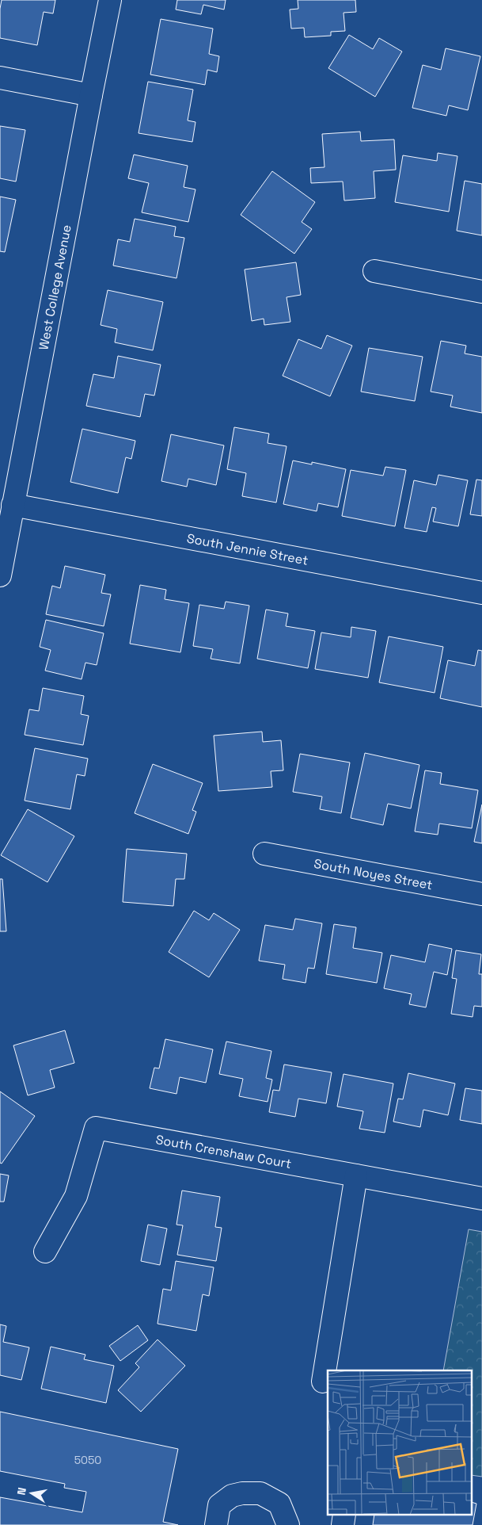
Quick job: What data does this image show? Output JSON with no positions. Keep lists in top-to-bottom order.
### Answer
{
  "streets": {
    "street": [
      "West College Avenue",
      "South Jennie Street",
      "South Noyes Street",
      "South Crenshaw Court"
    ]
  },
  "crossings": [
    ["West College Avenue", "South Jennie Street"]
  ],
  "house_numbers": ["5050"],
  "north": "left"
}
